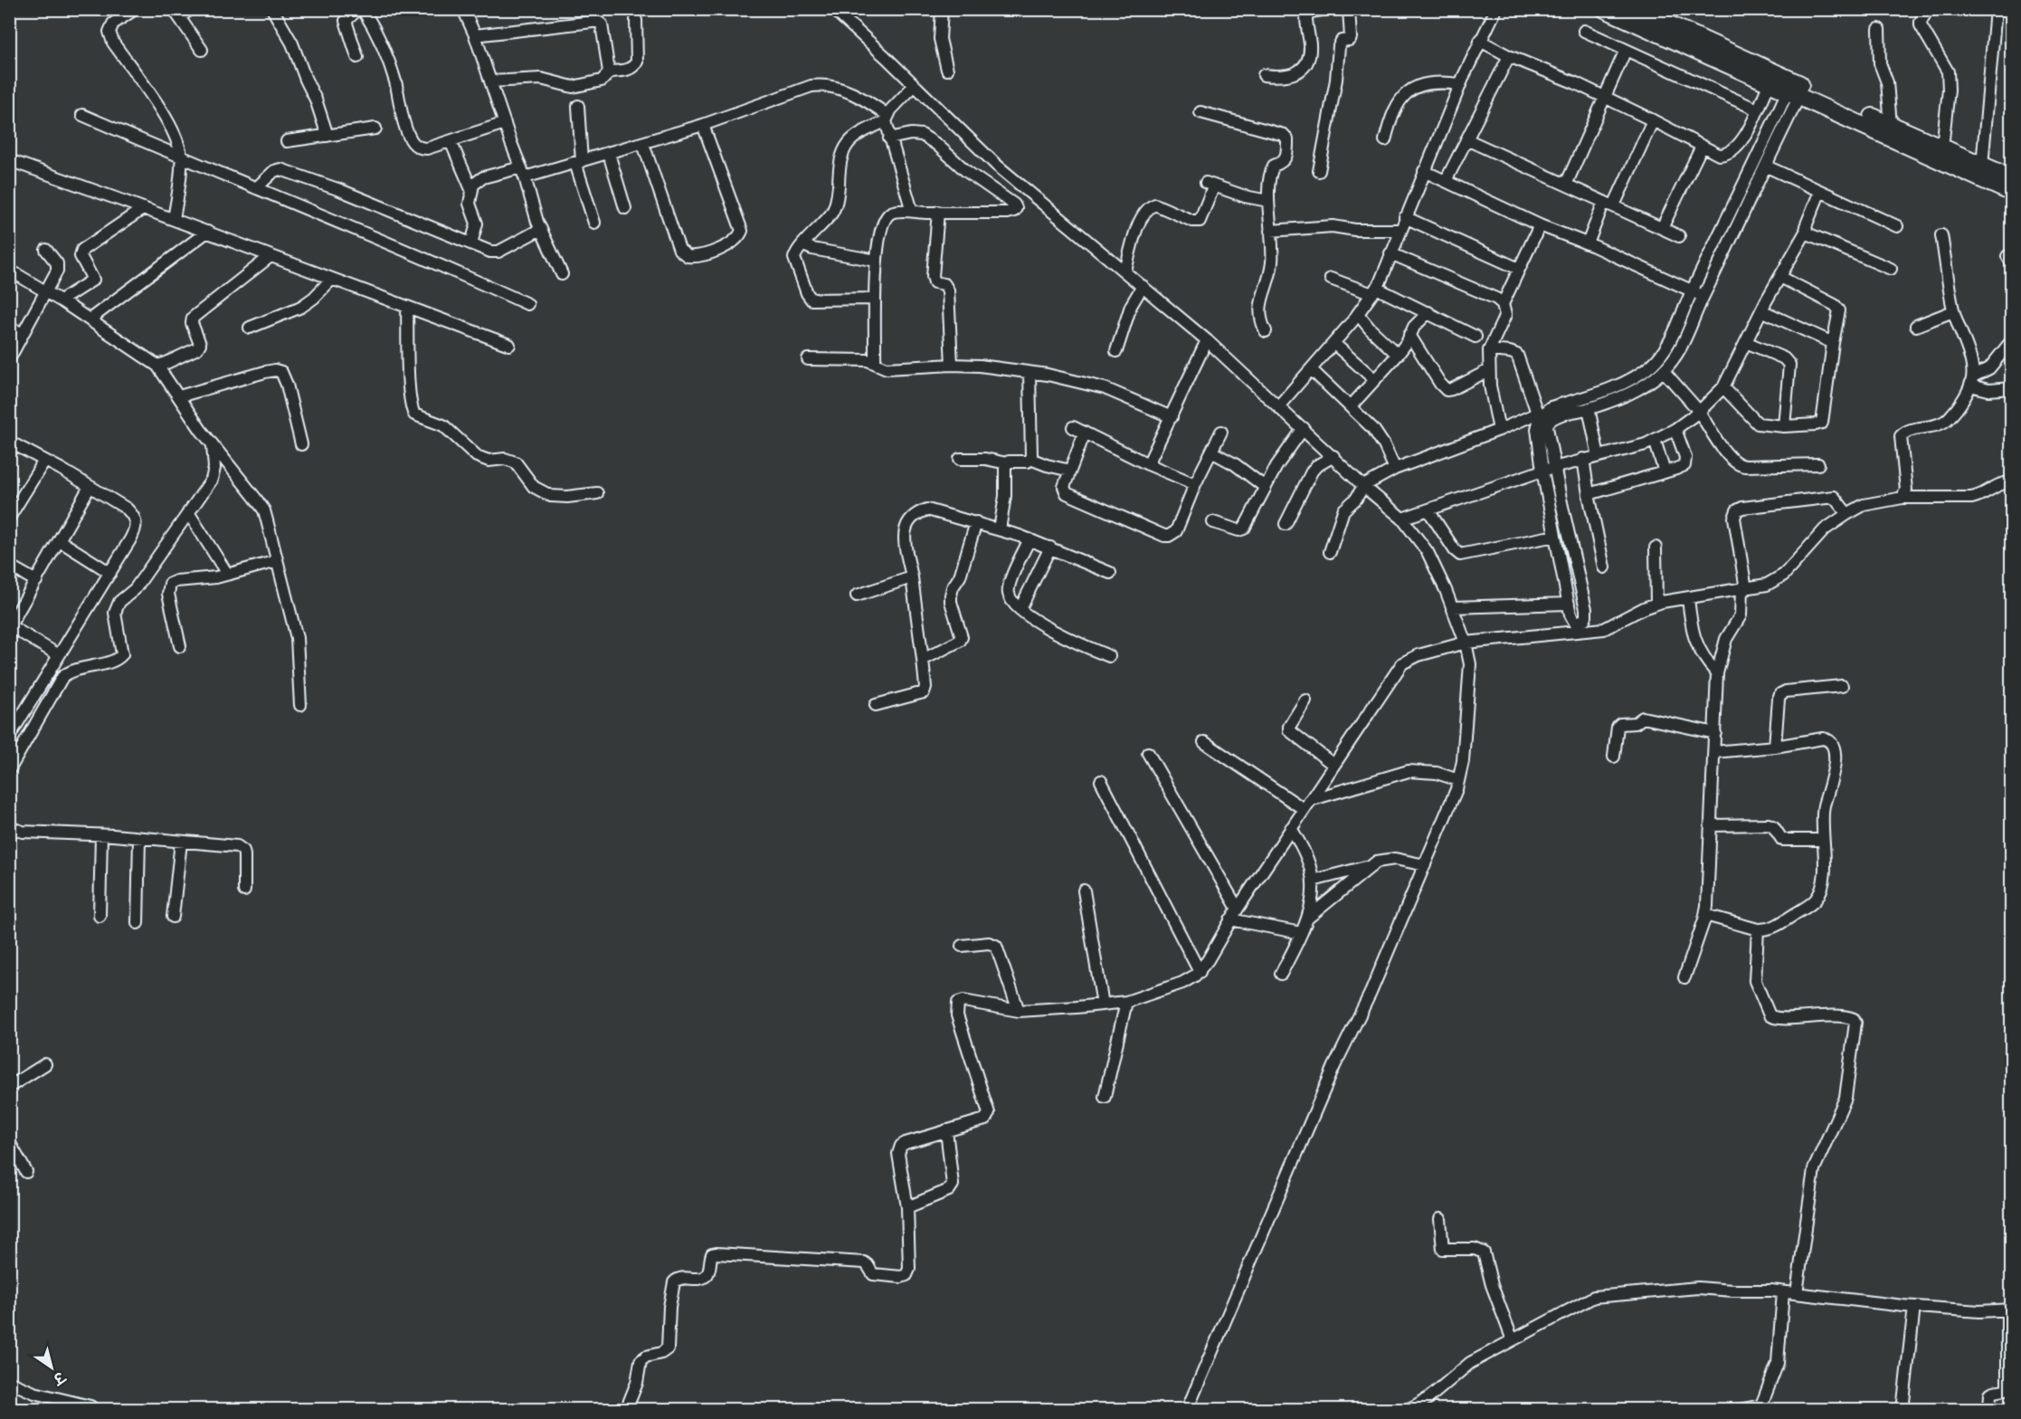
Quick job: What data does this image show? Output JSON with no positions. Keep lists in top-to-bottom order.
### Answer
{
  "north": "bottom right"
}
